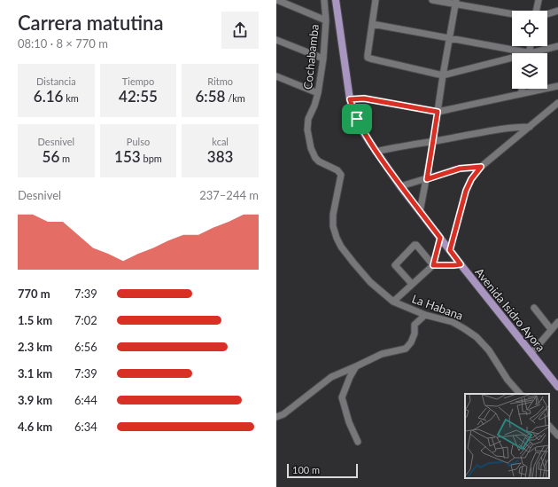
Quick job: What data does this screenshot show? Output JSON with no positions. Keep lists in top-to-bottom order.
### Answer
{
  "streets": {
    "main road": ["Avenida Isidro Ayora"],
    "street": ["Cochabamba", "La Habana"]
  },
  "crossings": [
    ["Cochabamba", "La Habana"]
  ],
  "scale_bar": "100 m",
  "page": {
    "heading": ["Carrera matutina", "08:10 · 8 × 770 m"],
    "stats": [
      ["Distancia", "6.16 km"],
      ["Tiempo", "42:55"],
      ["Ritmo", "6:58 /km"],
      ["Desnivel", "56 m"],
      ["Pulso", "153 bpm"],
      ["kcal", "383"]
    ],
    "chart": ["Desnivel", "237–244 m"],
    "list": [
      {
        "name": "770 m",
        "note": "7:39"
      },
      {
        "name": "1.5 km",
        "note": "7:02"
      },
      {
        "name": "2.3 km",
        "note": "6:56"
      },
      {
        "name": "3.1 km",
        "note": "7:39"
      },
      {
        "name": "3.9 km",
        "note": "6:44"
      },
      {
        "name": "4.6 km",
        "note": "6:34"
      }
    ],
    "scale": "100 m"
  }
}
